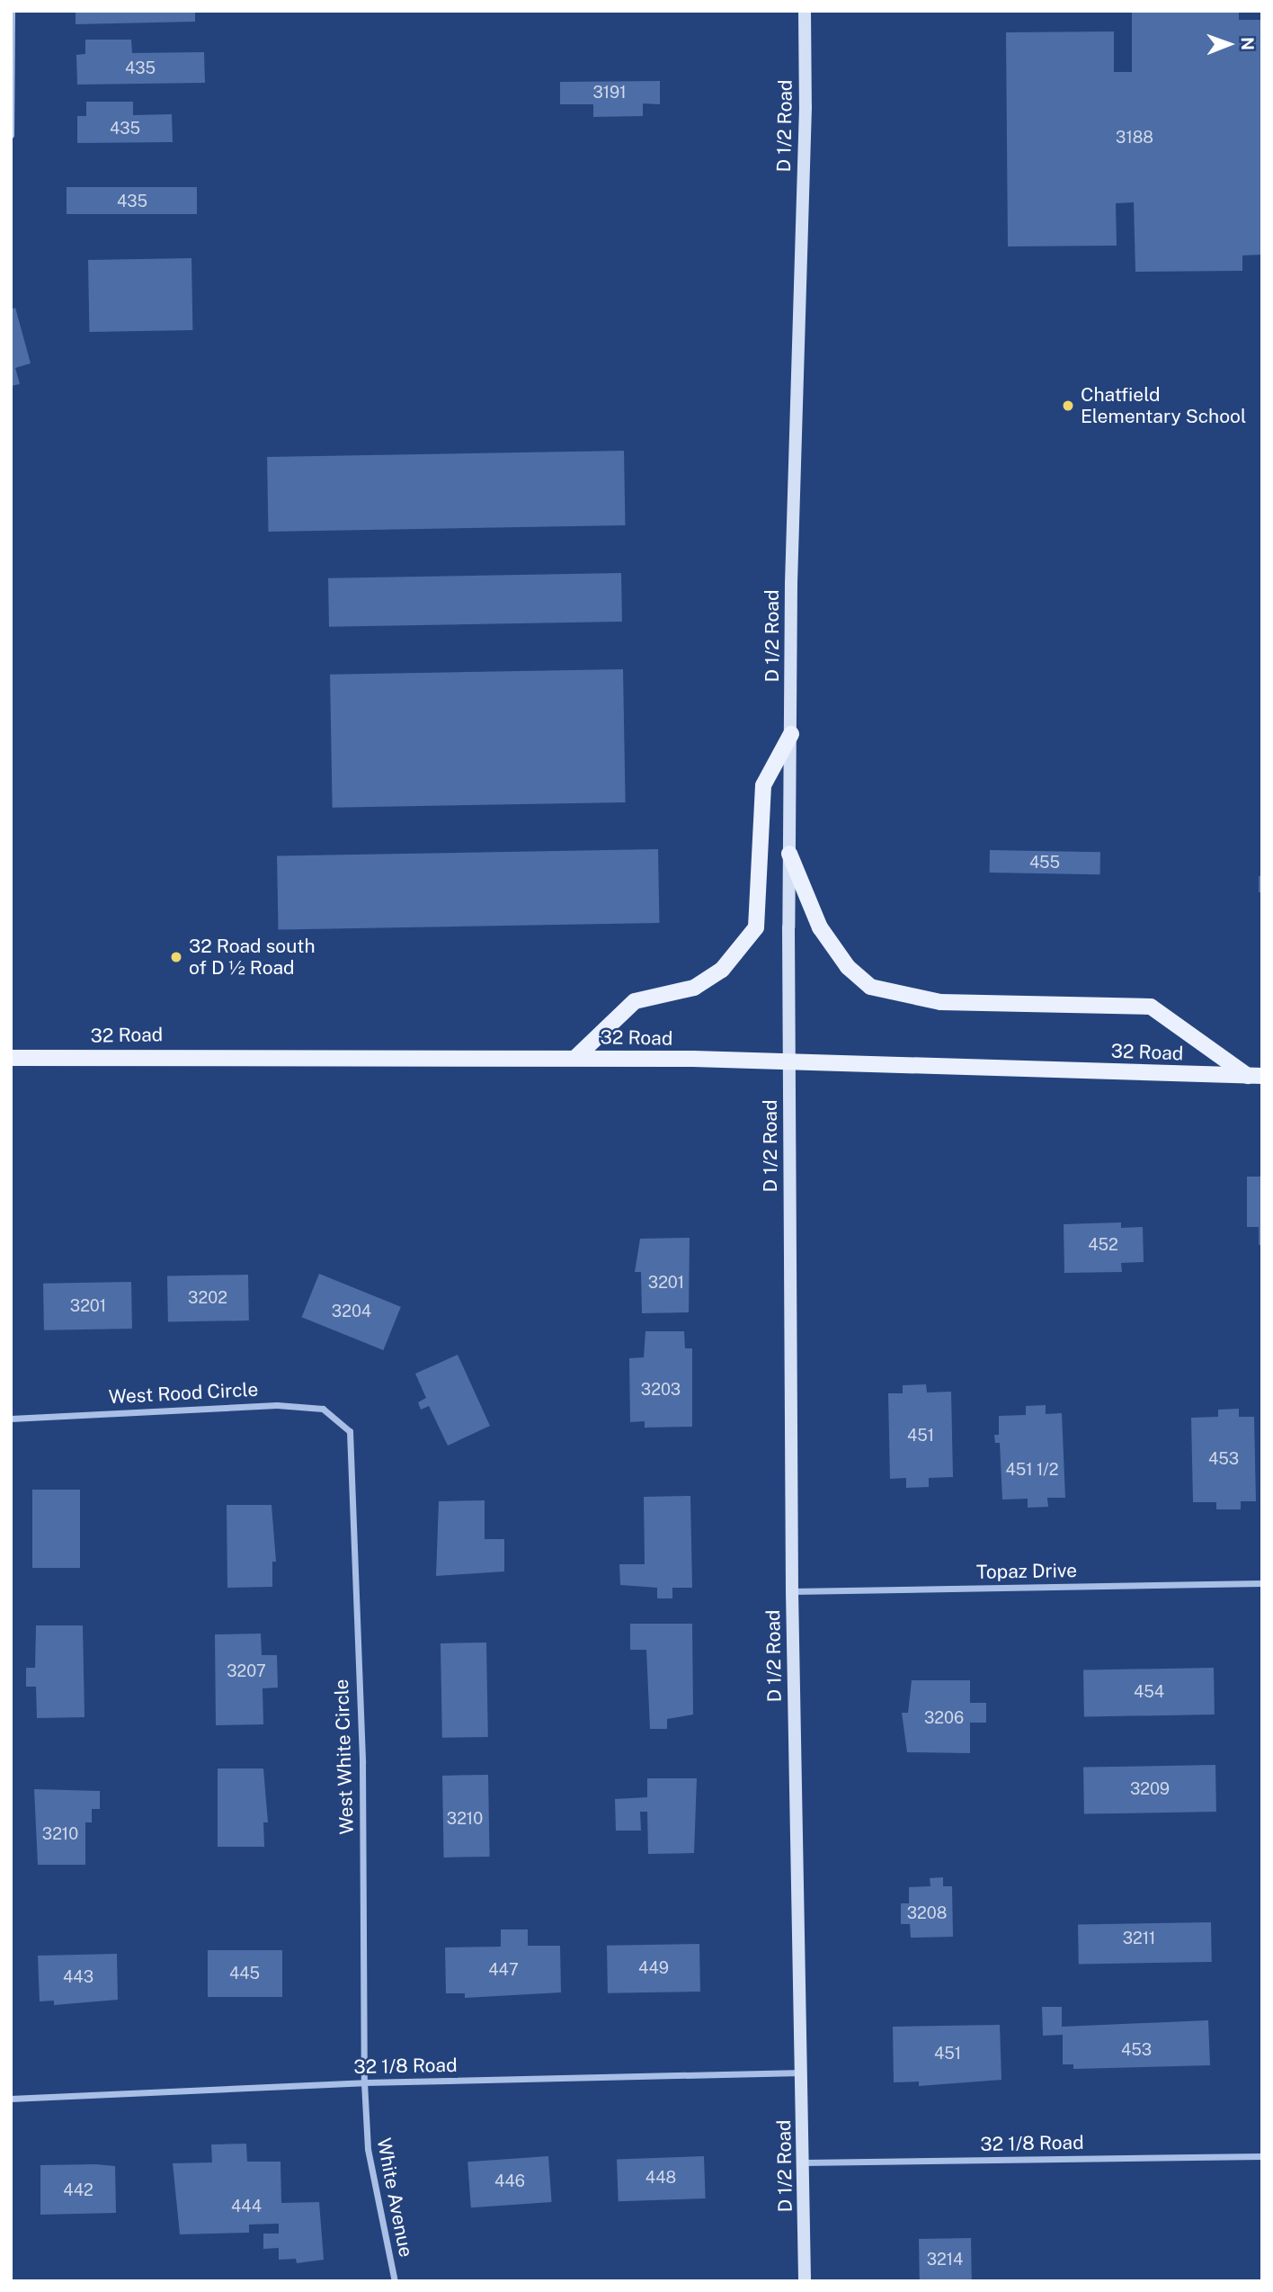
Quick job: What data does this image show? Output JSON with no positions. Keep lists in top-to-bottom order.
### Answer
{
  "streets": {
    "main road": ["D 1/2 Road", "32 Road"],
    "street": [
      "West Rood Circle",
      "Topaz Drive",
      "West White Circle",
      "32 1/8 Road",
      "White Avenue"
    ]
  },
  "crossings": [
    ["D 1/2 Road", "32 Road"],
    ["D 1/2 Road", "Topaz Drive"],
    ["D 1/2 Road", "32 1/8 Road"],
    ["West Rood Circle", "West White Circle"],
    ["West White Circle", "32 1/8 Road"],
    ["West White Circle", "White Avenue"],
    ["32 1/8 Road", "White Avenue"]
  ],
  "places": ["Chatfield Elementary School", "32 Road south of D ½ Road"],
  "house_numbers": [
    "435",
    "3191",
    "435",
    "3188",
    "435",
    "455",
    "452",
    "3201",
    "3202",
    "3201",
    "3204",
    "3203",
    "451",
    "453",
    "451 1/2",
    "3207",
    "454",
    "3206",
    "3209",
    "3210",
    "3210",
    "3208",
    "3211",
    "449",
    "447",
    "445",
    "443",
    "453",
    "451",
    "448",
    "446",
    "442",
    "444",
    "3214"
  ],
  "north": "right"
}
